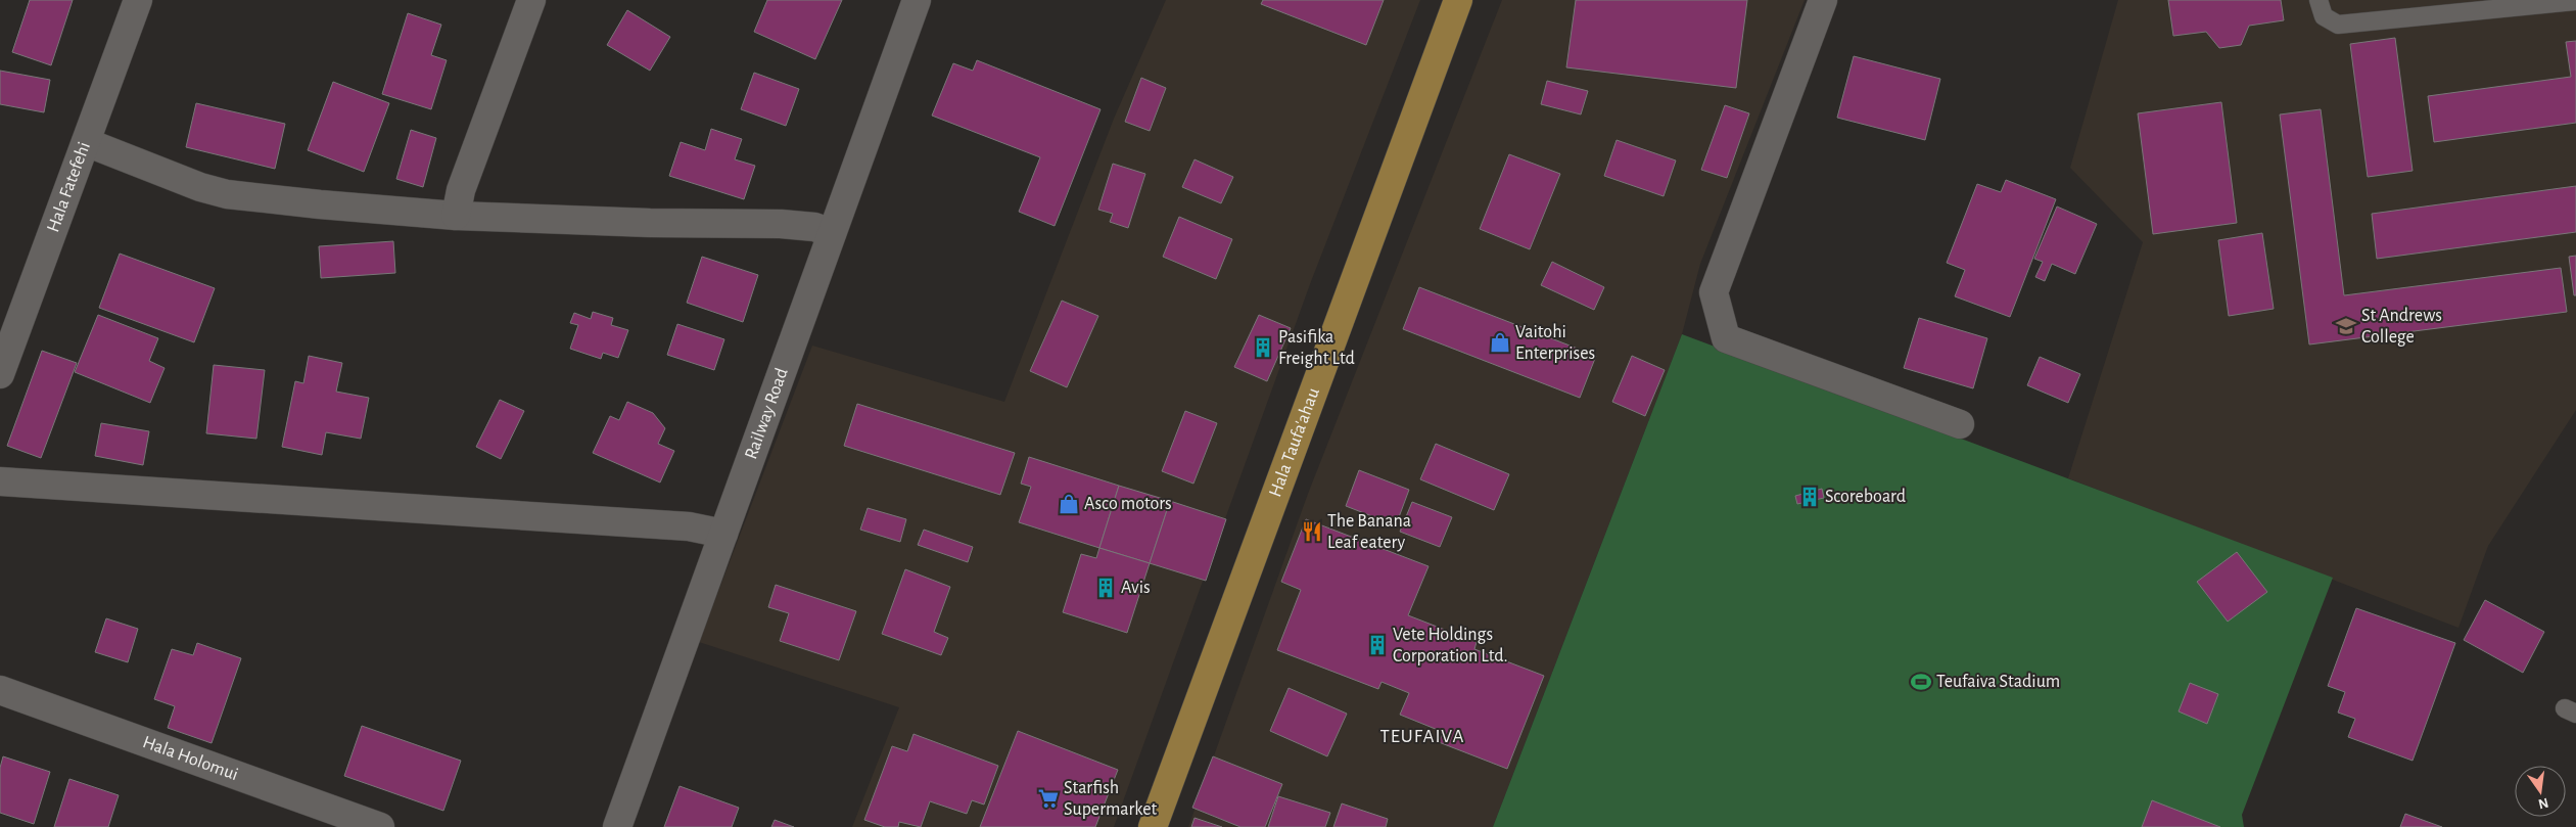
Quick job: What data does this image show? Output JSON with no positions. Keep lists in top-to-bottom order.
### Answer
{
  "streets": {
    "main road": ["Hala Taufa'ahau"],
    "street": ["Hala Fatefehi", "Railway Road", "Hala Holomui"]
  },
  "districts": ["TEUFAIVA"],
  "places": {
    "school or university": ["St Andrews College"],
    "shop": ["Vaitohi Enterprises", "Asco motors"],
    "building": [
      "Pasifika Freight Ltd",
      "Scoreboard",
      "Avis",
      "Vete Holdings Corporation Ltd."
    ],
    "restaurant": ["The Banana Leaf eatery"],
    "sports": ["Teufaiva Stadium"],
    "supermarket": ["Starfish Supermarket"]
  },
  "north": "bottom"
}
